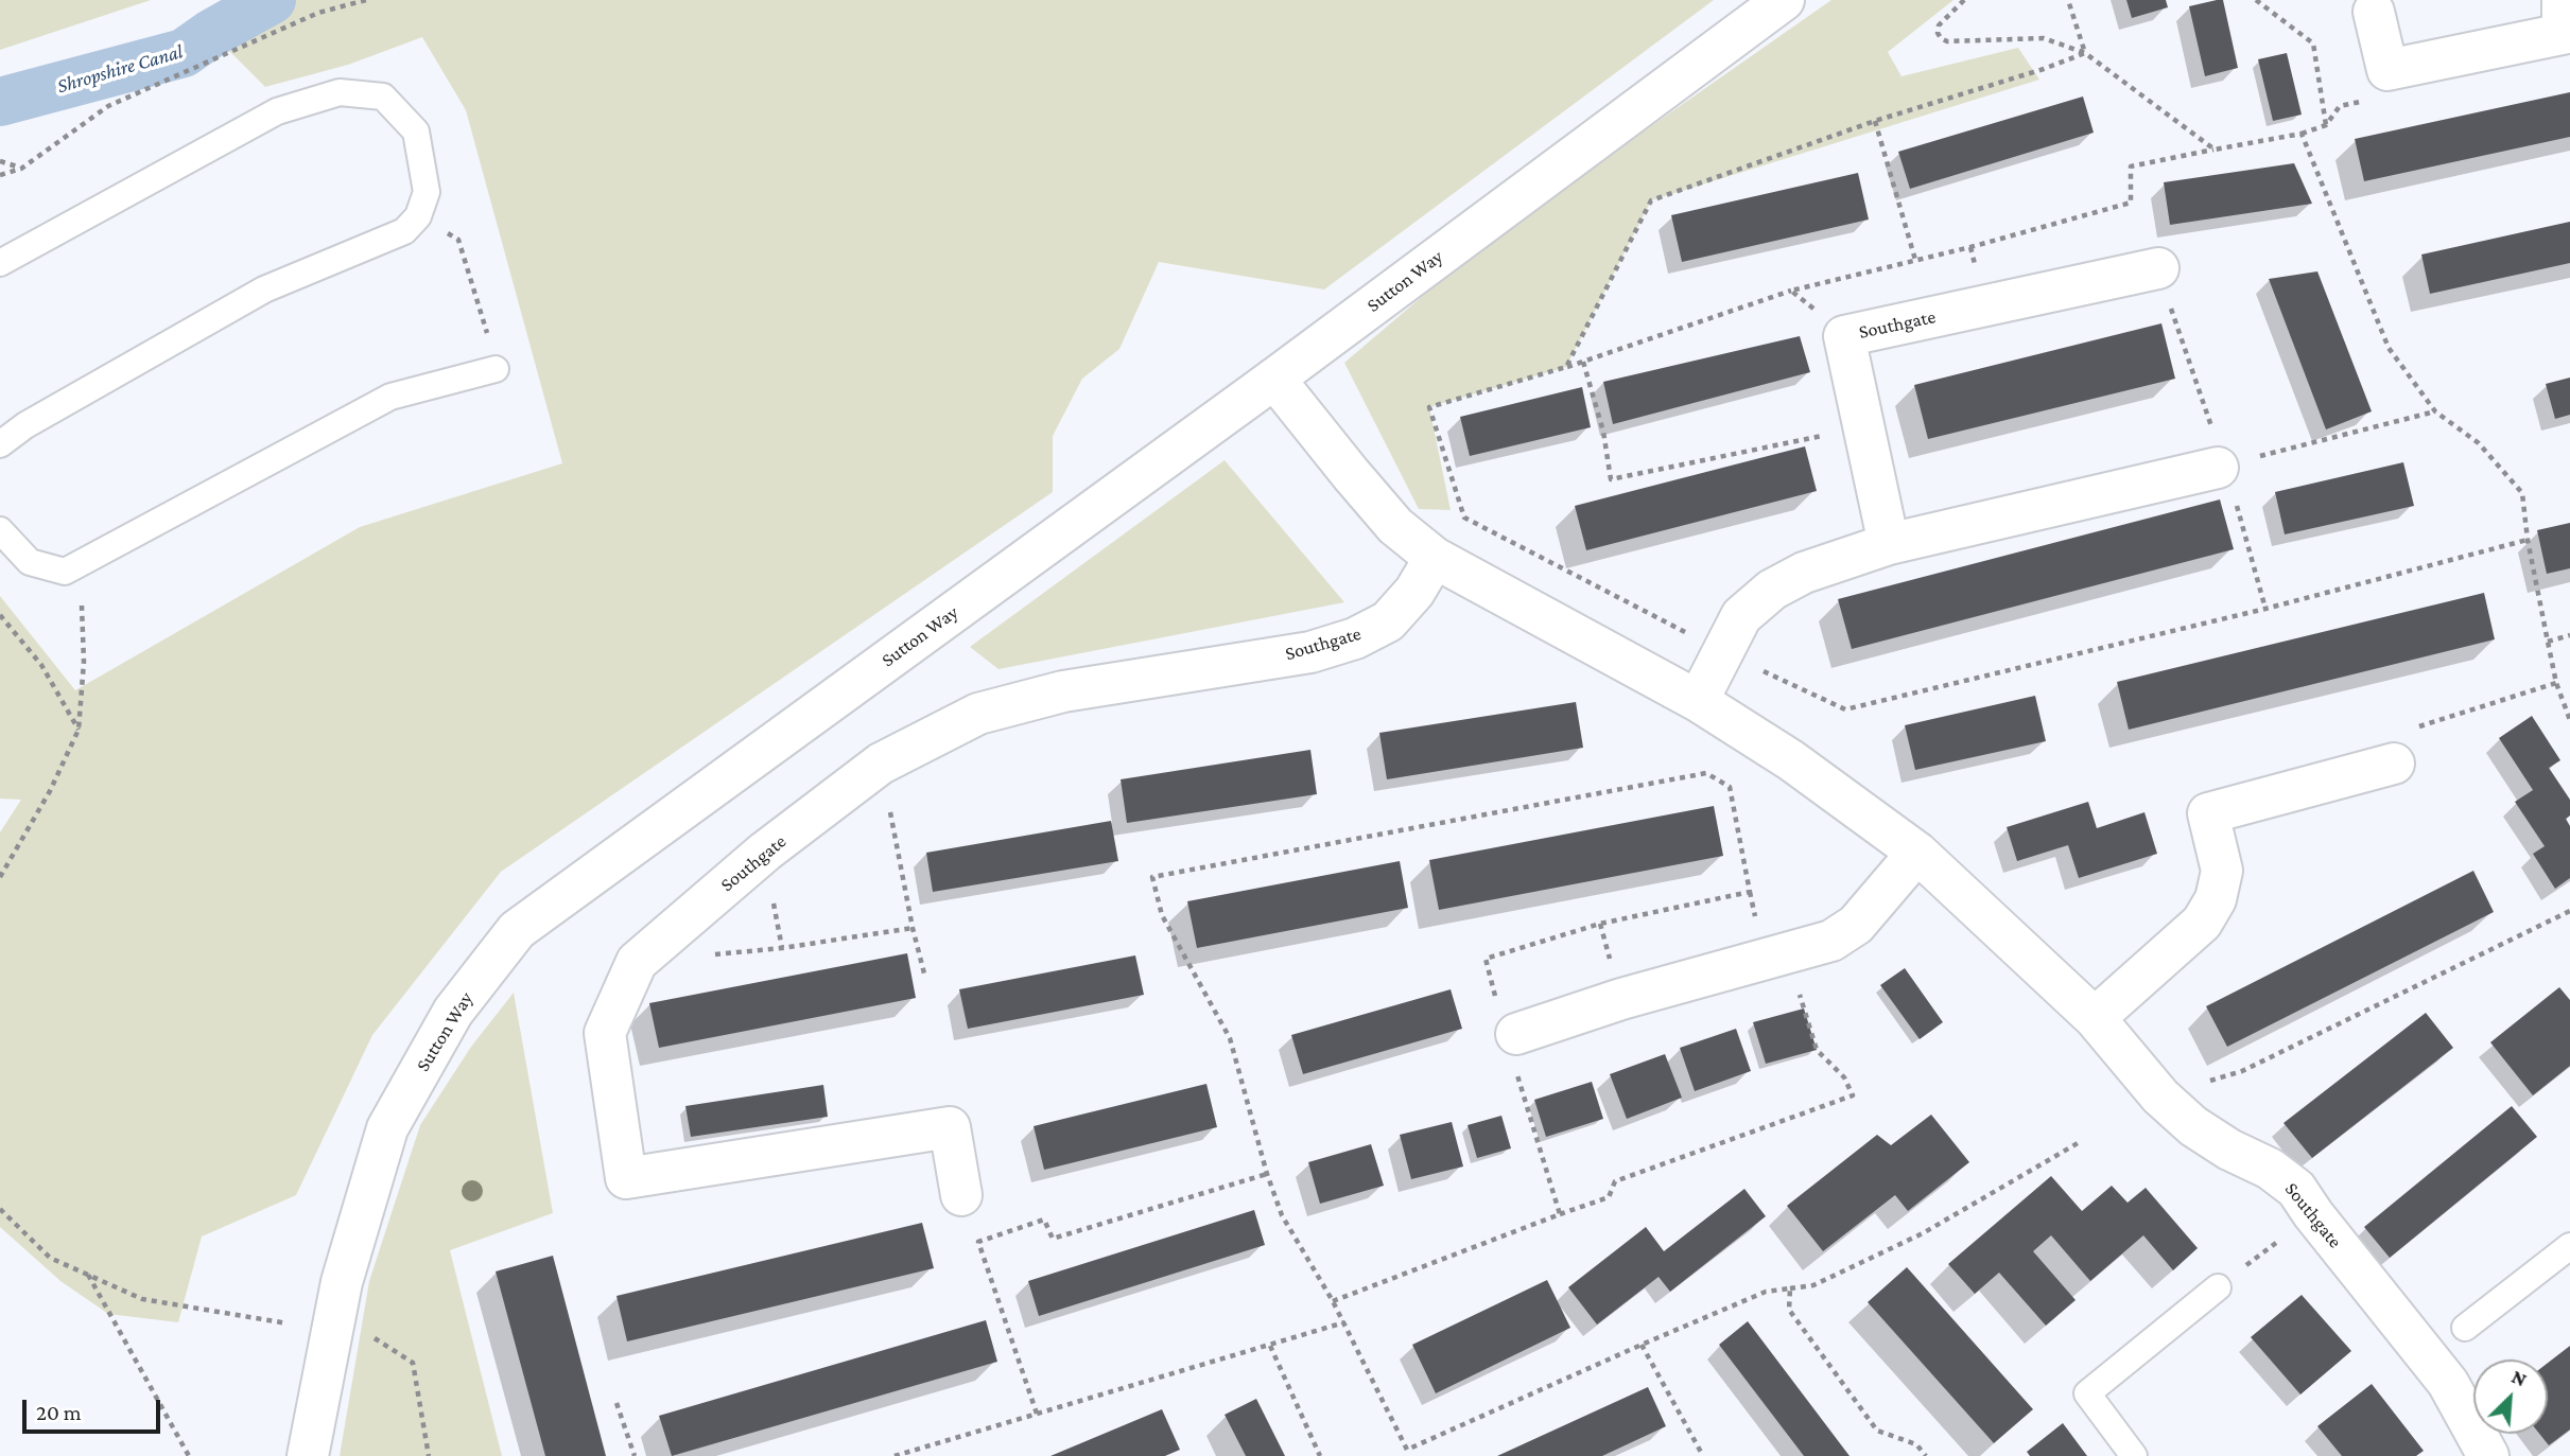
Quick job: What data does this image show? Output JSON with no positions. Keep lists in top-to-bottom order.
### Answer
{
  "streets": {
    "street": ["Sutton Way", "Southgate"]
  },
  "crossings": [
    ["Sutton Way", "Southgate"]
  ],
  "water": ["Shropshire Canal"],
  "scale_bar": "20 m",
  "north": "top right"
}
